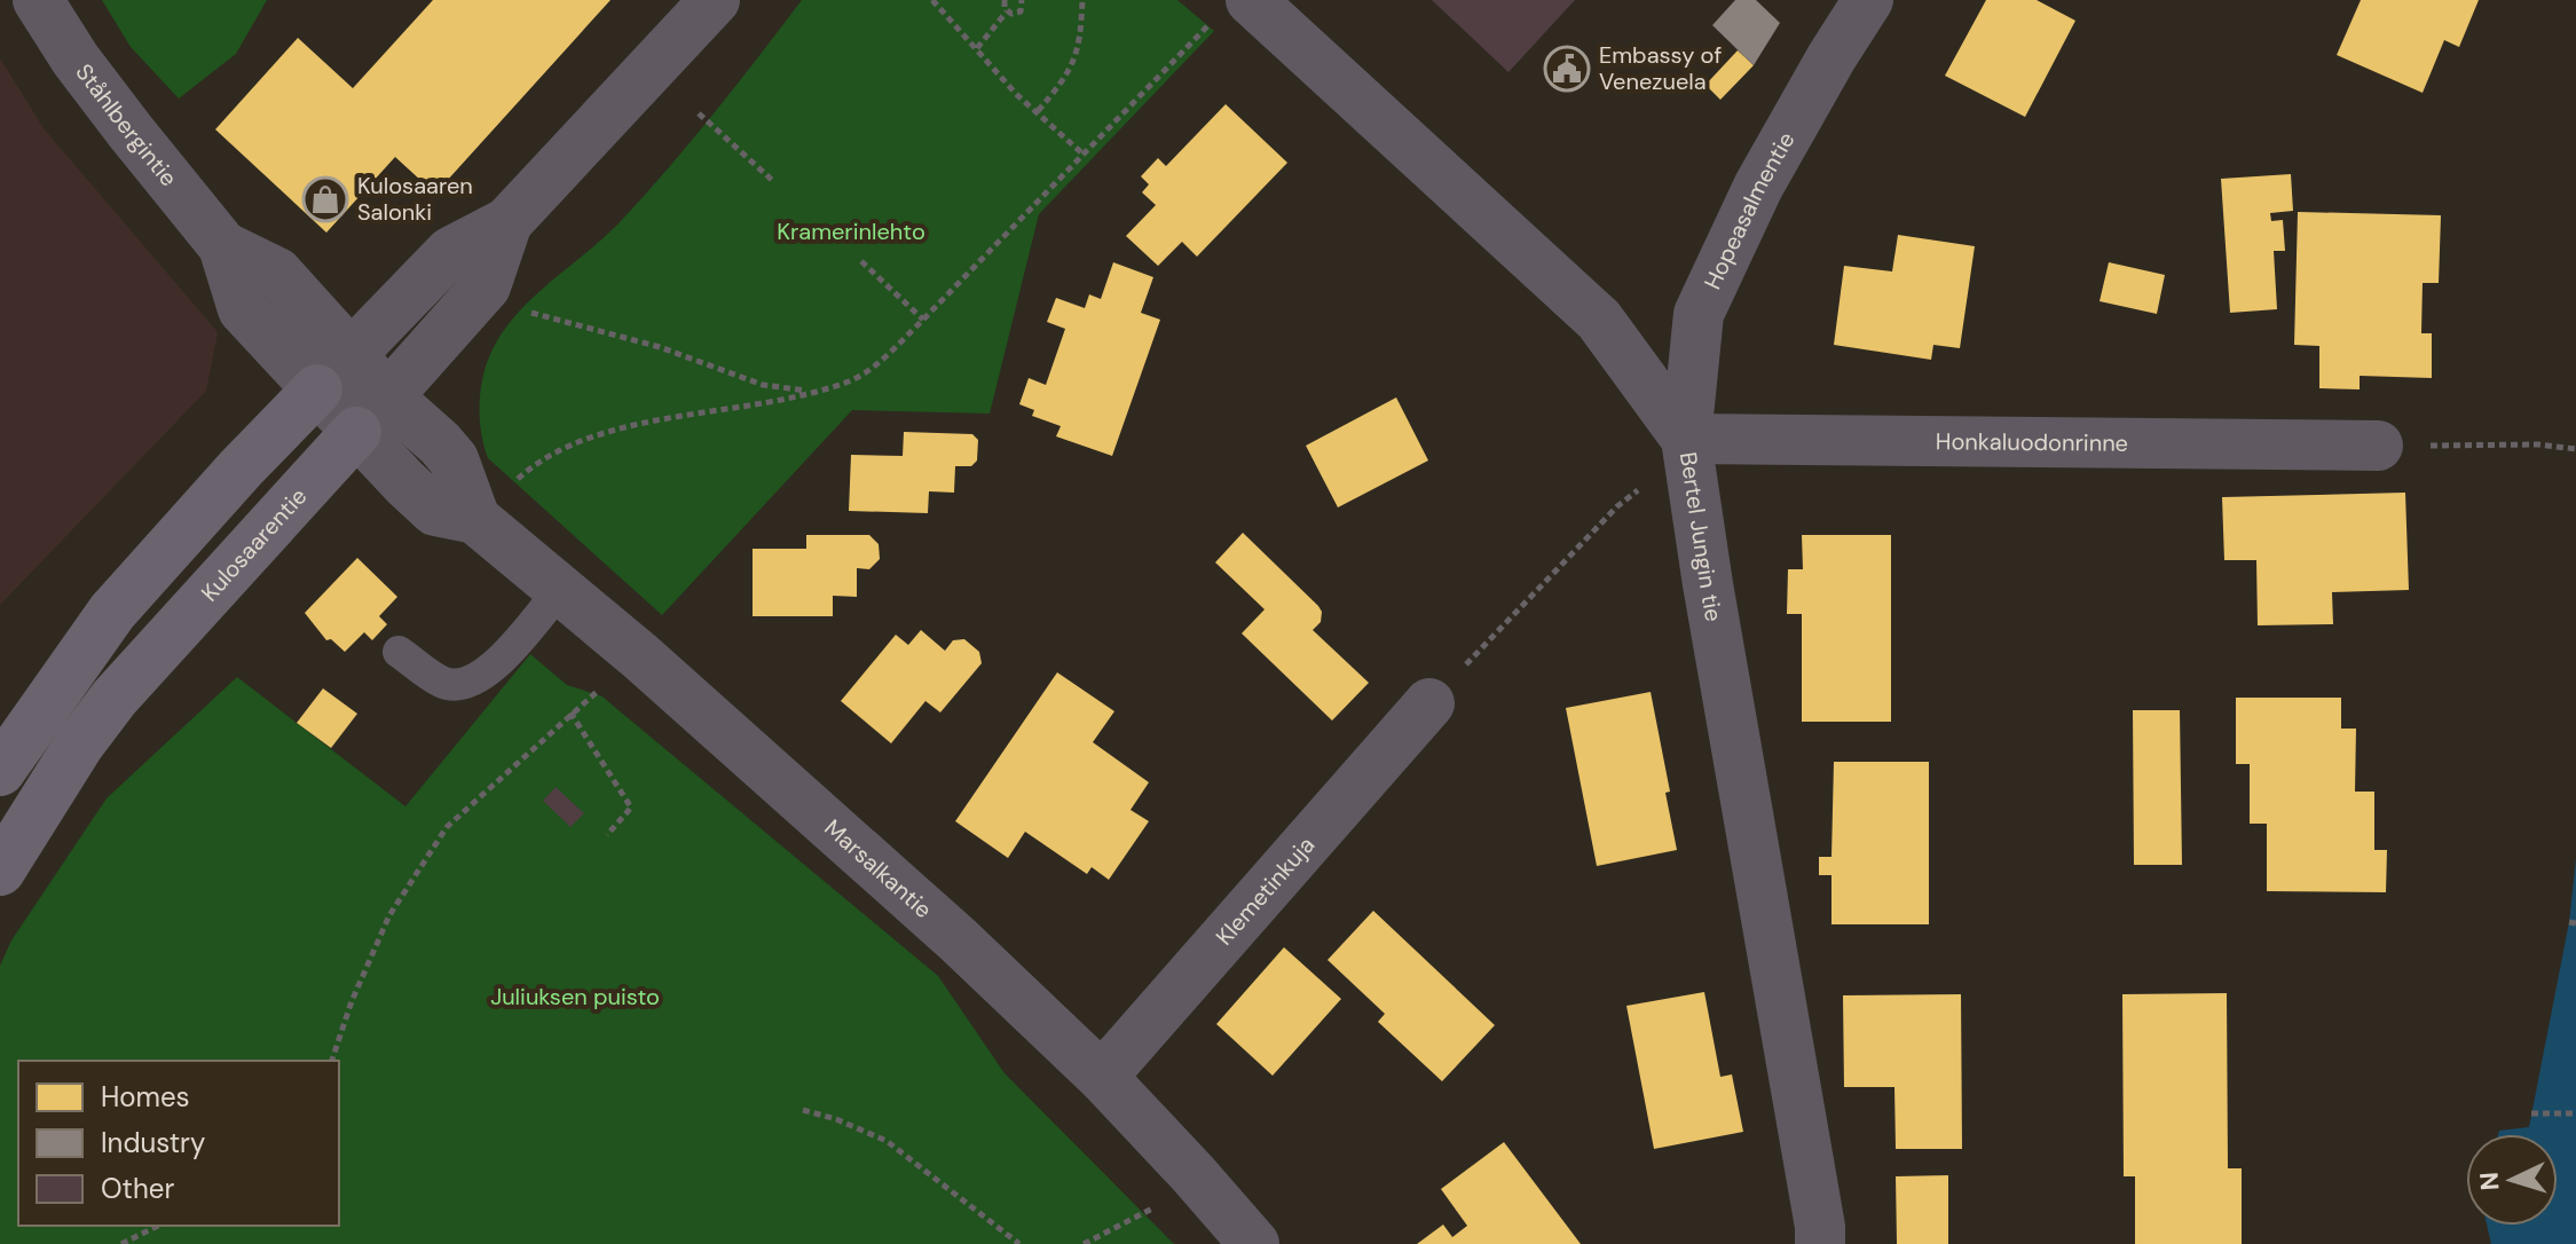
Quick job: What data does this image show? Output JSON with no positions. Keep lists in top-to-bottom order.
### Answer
{
  "streets": {
    "main road": ["Kulosaarentie"],
    "street": [
      "Ståhlbergintie",
      "Hopeasalmentie",
      "Honkaluodonrinne",
      "Bertel Jungin tie",
      "Marsalkantie",
      "Klemetinkuja"
    ]
  },
  "crossings": [
    ["Ståhlbergintie", "Kulosaarentie"],
    ["Ståhlbergintie", "Marsalkantie"],
    ["Hopeasalmentie", "Honkaluodonrinne"],
    ["Hopeasalmentie", "Bertel Jungin tie"],
    ["Honkaluodonrinne", "Bertel Jungin tie"],
    ["Kulosaarentie", "Marsalkantie"],
    ["Marsalkantie", "Klemetinkuja"]
  ],
  "parks": ["Kramerinlehto", "Juliuksen puisto"],
  "places": {
    "public building": ["Embassy of Venezuela"],
    "shop": ["Kulosaaren Salonki"]
  },
  "legend": ["Homes", "Industry", "Other"],
  "north": "left"
}
